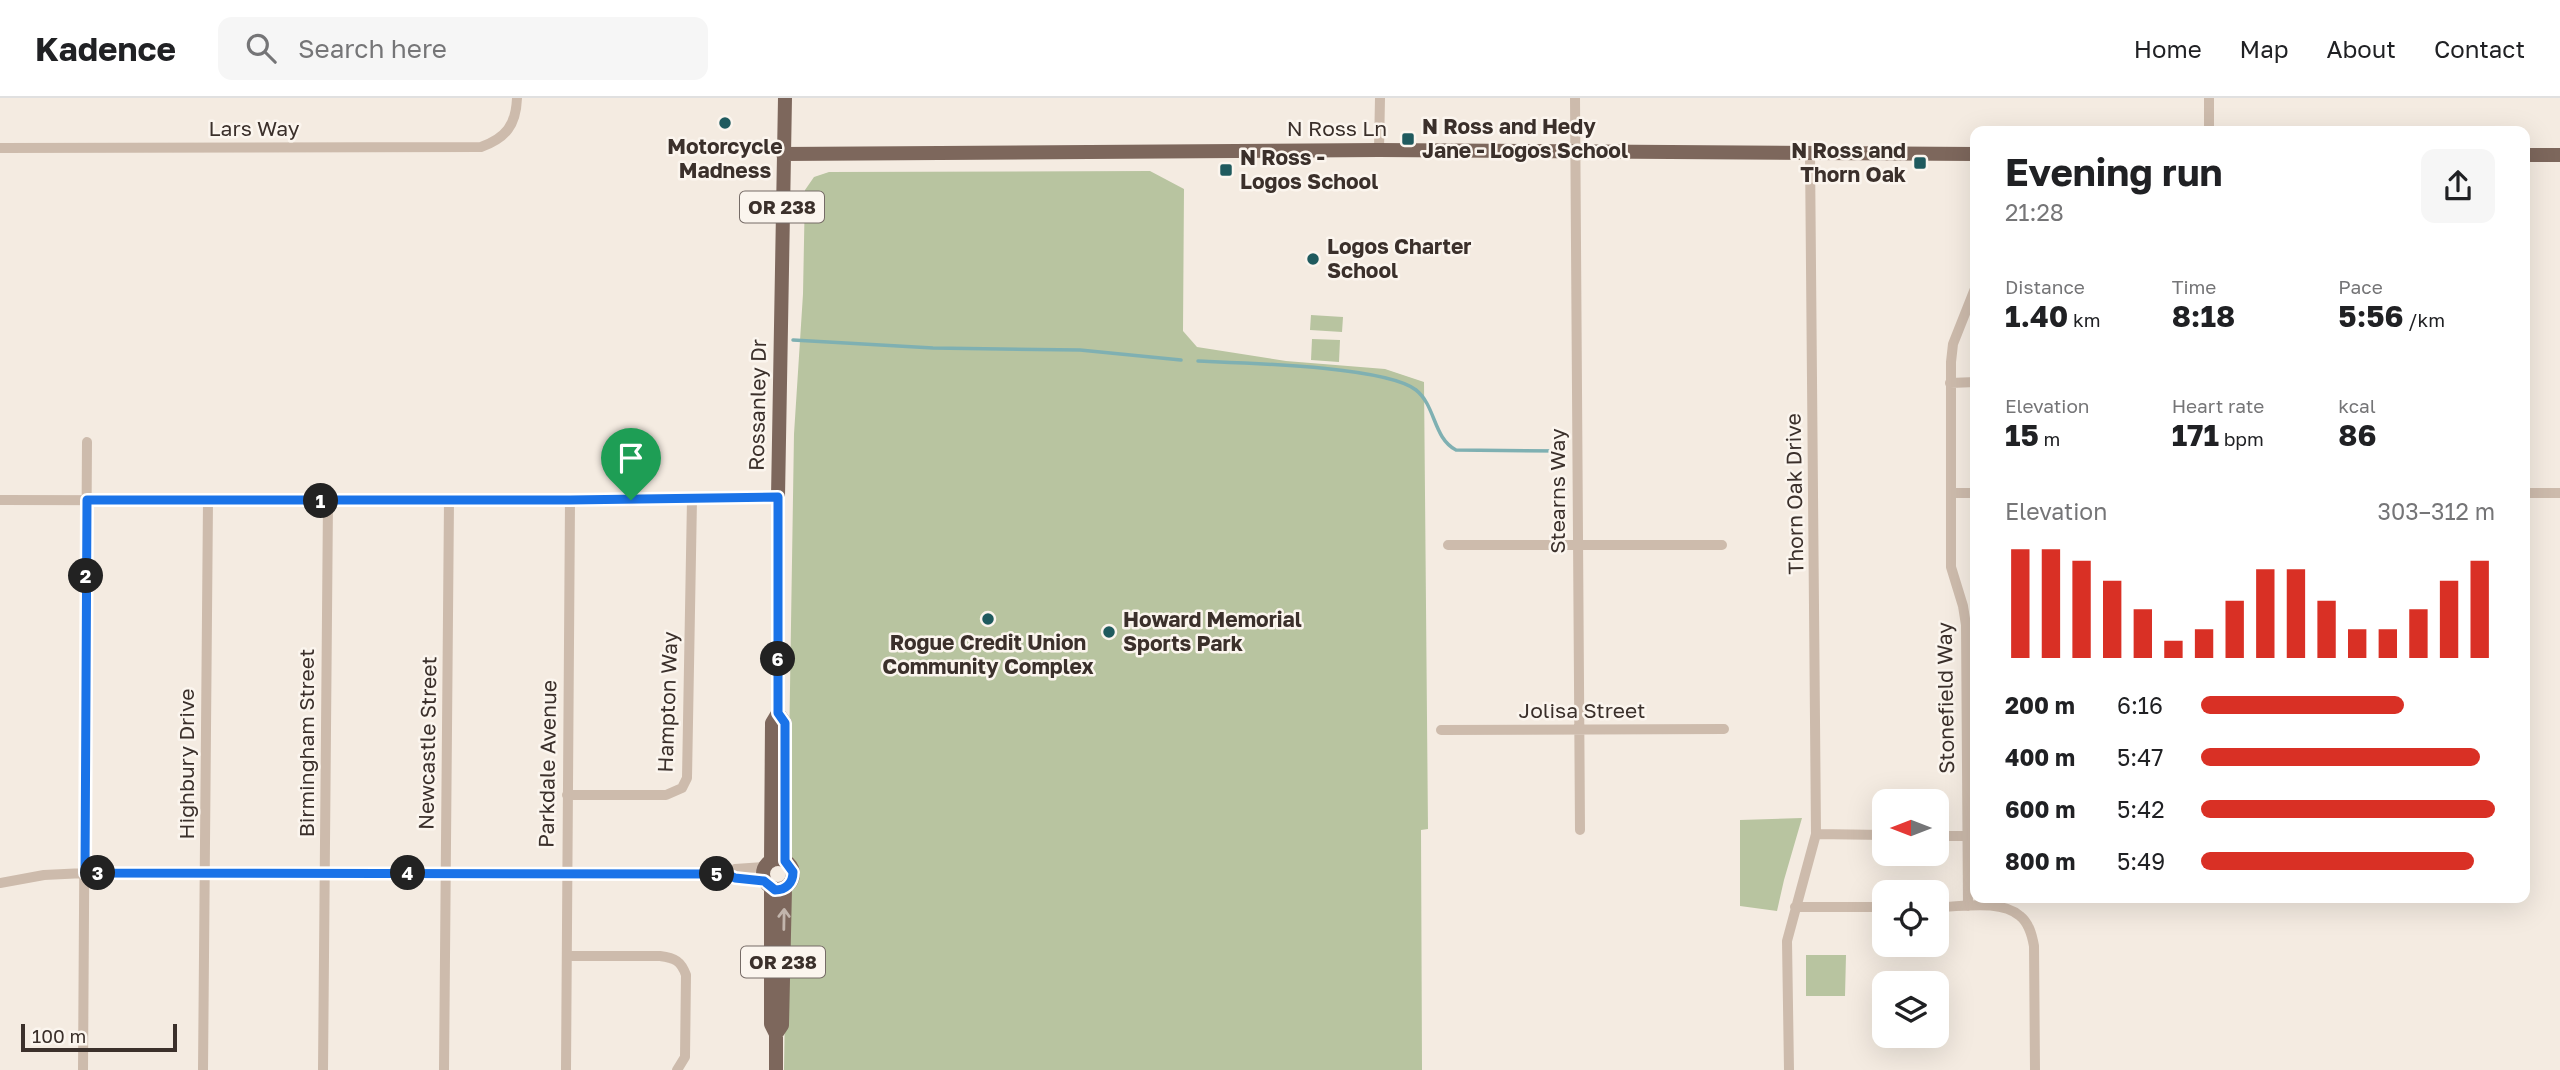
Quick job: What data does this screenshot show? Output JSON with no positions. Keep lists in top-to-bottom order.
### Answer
{
  "streets": {
    "main road": ["N Ross Ln", "OR 238", "Rossanley Dr"],
    "street": [
      "Lars Way",
      "Stearns Way",
      "Thorn Oak Drive",
      "Stonefield Way",
      "Hampton Way",
      "Jolisa Street",
      "Birmingham Street",
      "Newcastle Street",
      "Highbury Drive",
      "Parkdale Avenue"
    ]
  },
  "crossings": [
    ["N Ross Ln", "Rossanley Dr"],
    ["N Ross Ln", "Stearns Way"],
    ["N Ross Ln", "Thorn Oak Drive"],
    ["OR 238", "Rossanley Dr"],
    ["Stearns Way", "Jolisa Street"],
    ["Hampton Way", "Parkdale Avenue"]
  ],
  "places": {
    "other": [
      "Motorcycle Madness",
      "Logos Charter School",
      "Rogue Credit Union Community Complex",
      "Howard Memorial Sports Park"
    ],
    "transit": ["N Ross and Hedy Jane - Logos School", "N Ross and Thorn Oak", "N Ross - Logos School"]
  },
  "scale_bar": "100 m",
  "north": "left",
  "page": {
    "header": "Kadence",
    "search": "Search here",
    "nav": [
      "Home",
      "Map",
      "About",
      "Contact"
    ],
    "heading": ["Evening run", "21:28"],
    "stats": [
      ["Distance", "1.40 km"],
      ["Time", "8:18"],
      ["Pace", "5:56 /km"],
      ["Elevation", "15 m"],
      ["Heart rate", "171 bpm"],
      ["kcal", "86"]
    ],
    "pins": [
      "1",
      "2",
      "6",
      "3",
      "4",
      "5"
    ],
    "chart": ["Elevation", "303–312 m"],
    "list": [
      {
        "name": "200 m",
        "note": "6:16"
      },
      {
        "name": "400 m",
        "note": "5:47"
      },
      {
        "name": "600 m",
        "note": "5:42"
      },
      {
        "name": "800 m",
        "note": "5:49"
      }
    ],
    "scale": "100 m"
  }
}
